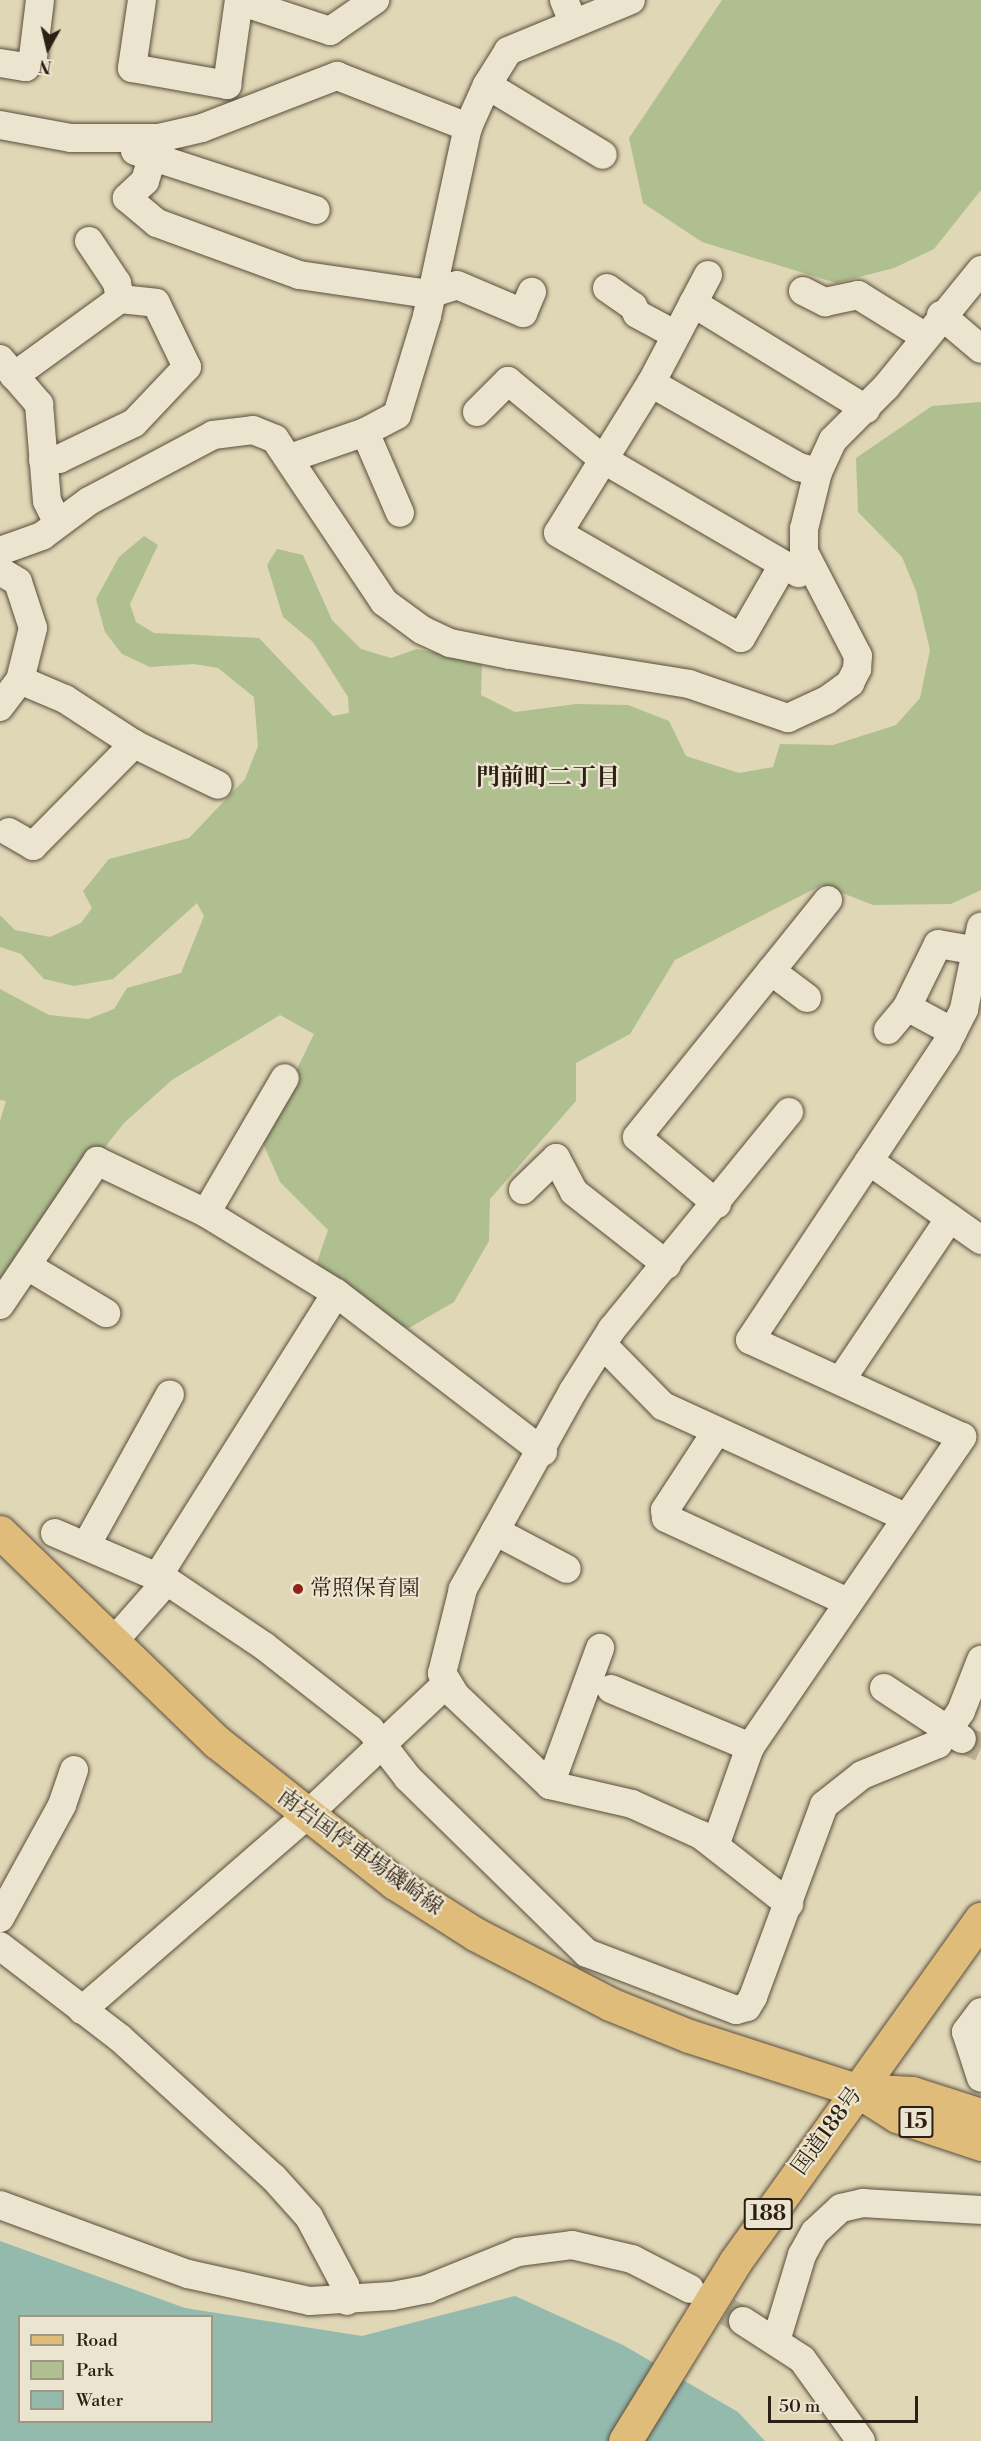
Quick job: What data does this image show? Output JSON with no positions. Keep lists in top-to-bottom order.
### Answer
{
  "streets": {
    "main road": [
      "南岩国停車場磯崎線",
      "15",
      "国道188号",
      "188"
    ]
  },
  "crossings": [
    ["南岩国停車場磯崎線", "15"],
    ["南岩国停車場磯崎線", "国道188号"],
    ["15", "国道188号"]
  ],
  "districts": ["門前町二丁目"],
  "places": ["常照保育園"],
  "legend": ["Road", "Park", "Water"],
  "scale_bar": "50 m",
  "north": "bottom"
}
